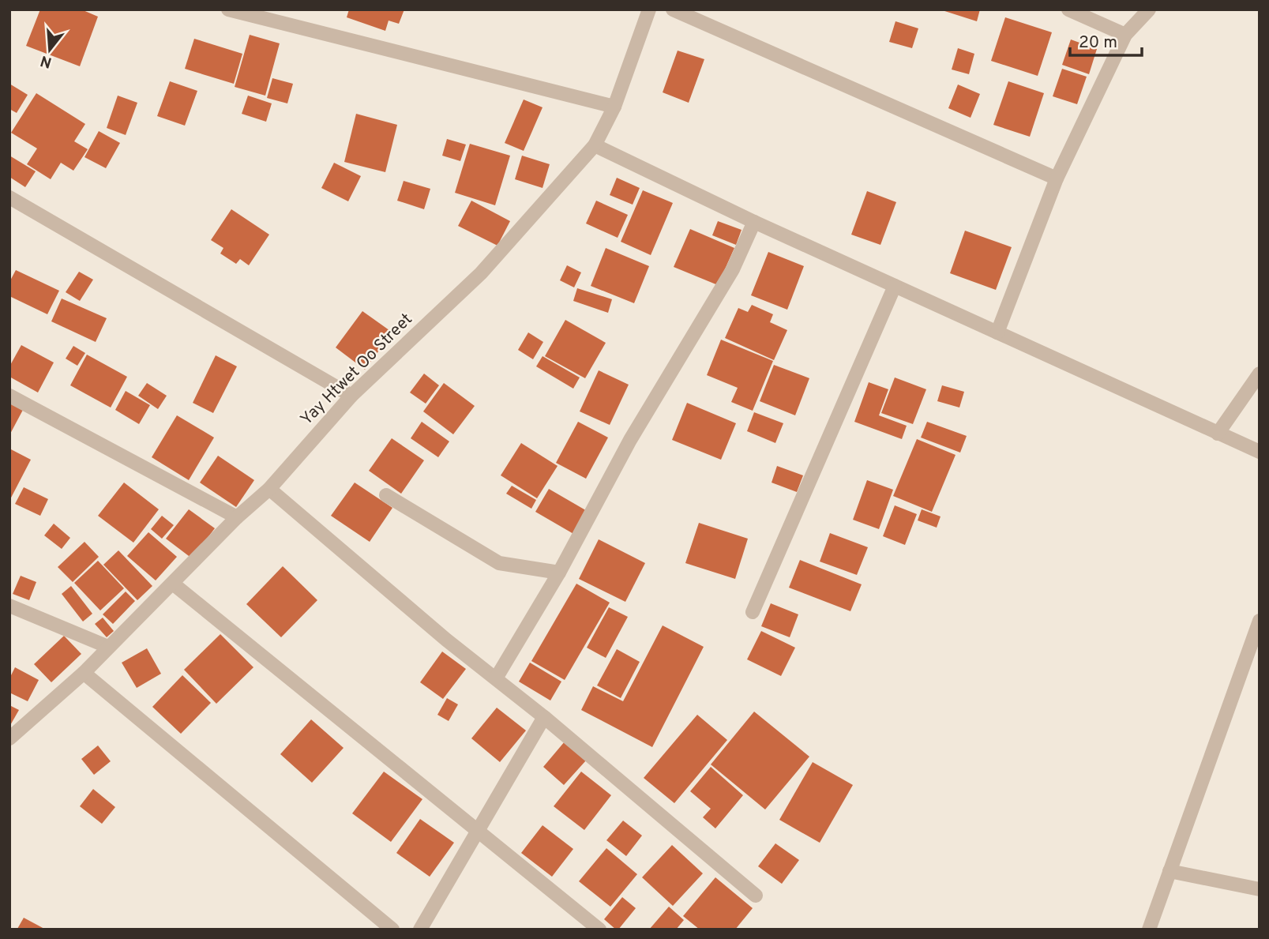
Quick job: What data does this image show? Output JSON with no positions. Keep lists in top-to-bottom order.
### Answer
{
  "streets": {
    "street": ["Yay Htwet Oo Street"]
  },
  "scale_bar": "20 m",
  "north": "bottom"
}
